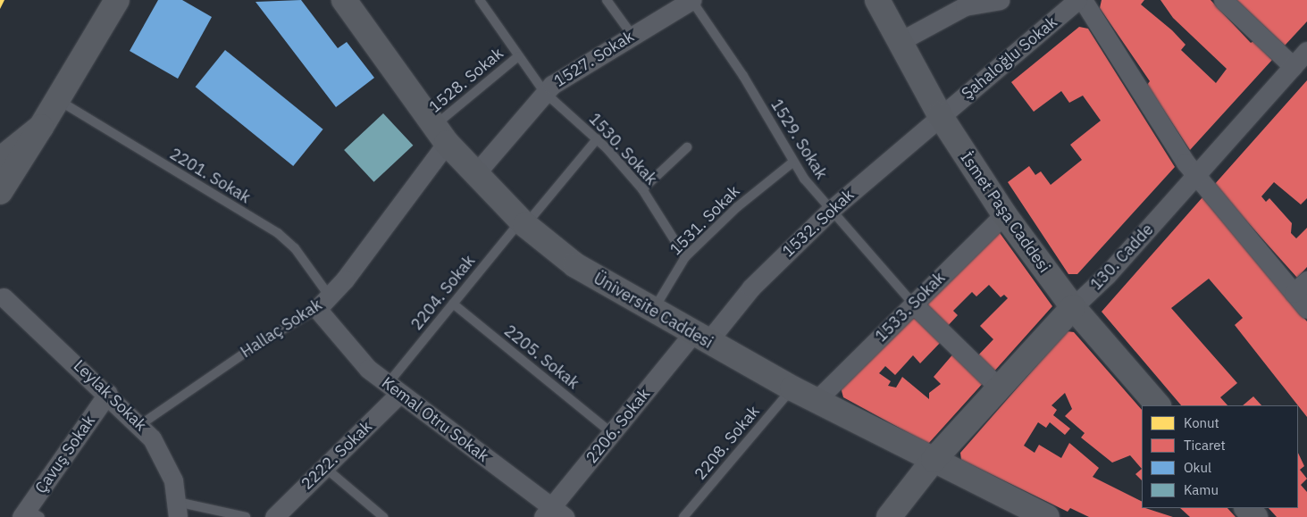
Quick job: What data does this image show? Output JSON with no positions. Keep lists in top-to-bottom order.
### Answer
{
  "streets": {
    "main road": ["İsmet Paşa Caddesi", "130. Cadde", "Üniversite Caddesi"],
    "street": [
      "Şahaloğlu Sokak",
      "1527. Sokak",
      "1532. Sokak",
      "1533. Sokak",
      "Hallaç Sokak",
      "Leylak Sokak",
      "Kemal Otru Sokak",
      "2206. Sokak",
      "Çavuş Sokak",
      "2222. Sokak"
    ],
    "lane": [
      "1528. Sokak",
      "1529. Sokak",
      "1530. Sokak",
      "2201. Sokak",
      "1531. Sokak",
      "2204. Sokak",
      "2205. Sokak",
      "2208. Sokak"
    ]
  },
  "crossings": [
    ["Şahaloğlu Sokak", "İsmet Paşa Caddesi"],
    ["Şahaloğlu Sokak", "1532. Sokak"],
    ["1527. Sokak", "1529. Sokak"],
    ["1527. Sokak", "1530. Sokak"],
    ["1527. Sokak", "Üniversite Caddesi"],
    ["1528. Sokak", "1530. Sokak"],
    ["1528. Sokak", "Üniversite Caddesi"],
    ["1528. Sokak", "Hallaç Sokak"],
    ["1529. Sokak", "1531. Sokak"],
    ["1529. Sokak", "1532. Sokak"],
    ["1529. Sokak", "1533. Sokak"],
    ["1530. Sokak", "1531. Sokak"],
    ["1530. Sokak", "2204. Sokak"],
    ["2201. Sokak", "Hallaç Sokak"],
    ["2201. Sokak", "Kemal Otru Sokak"],
    ["İsmet Paşa Caddesi", "1532. Sokak"],
    ["İsmet Paşa Caddesi", "130. Cadde"],
    ["İsmet Paşa Caddesi", "1533. Sokak"],
    ["1531. Sokak", "Üniversite Caddesi"],
    ["1532. Sokak", "Üniversite Caddesi"],
    ["1532. Sokak", "2206. Sokak"],
    ["130. Cadde", "Üniversite Caddesi"],
    ["2204. Sokak", "Üniversite Caddesi"],
    ["2204. Sokak", "2205. Sokak"],
    ["2204. Sokak", "Kemal Otru Sokak"],
    ["2204. Sokak", "2222. Sokak"],
    ["1533. Sokak", "Üniversite Caddesi"],
    ["Üniversite Caddesi", "Hallaç Sokak"],
    ["Üniversite Caddesi", "2206. Sokak"],
    ["Üniversite Caddesi", "2208. Sokak"],
    ["Hallaç Sokak", "Leylak Sokak"],
    ["Hallaç Sokak", "Kemal Otru Sokak"],
    ["2205. Sokak", "2206. Sokak"],
    ["Leylak Sokak", "Çavuş Sokak"],
    ["Kemal Otru Sokak", "2206. Sokak"],
    ["Kemal Otru Sokak", "2222. Sokak"]
  ],
  "legend": [
    "Konut",
    "Ticaret",
    "Okul",
    "Kamu"
  ]
}
